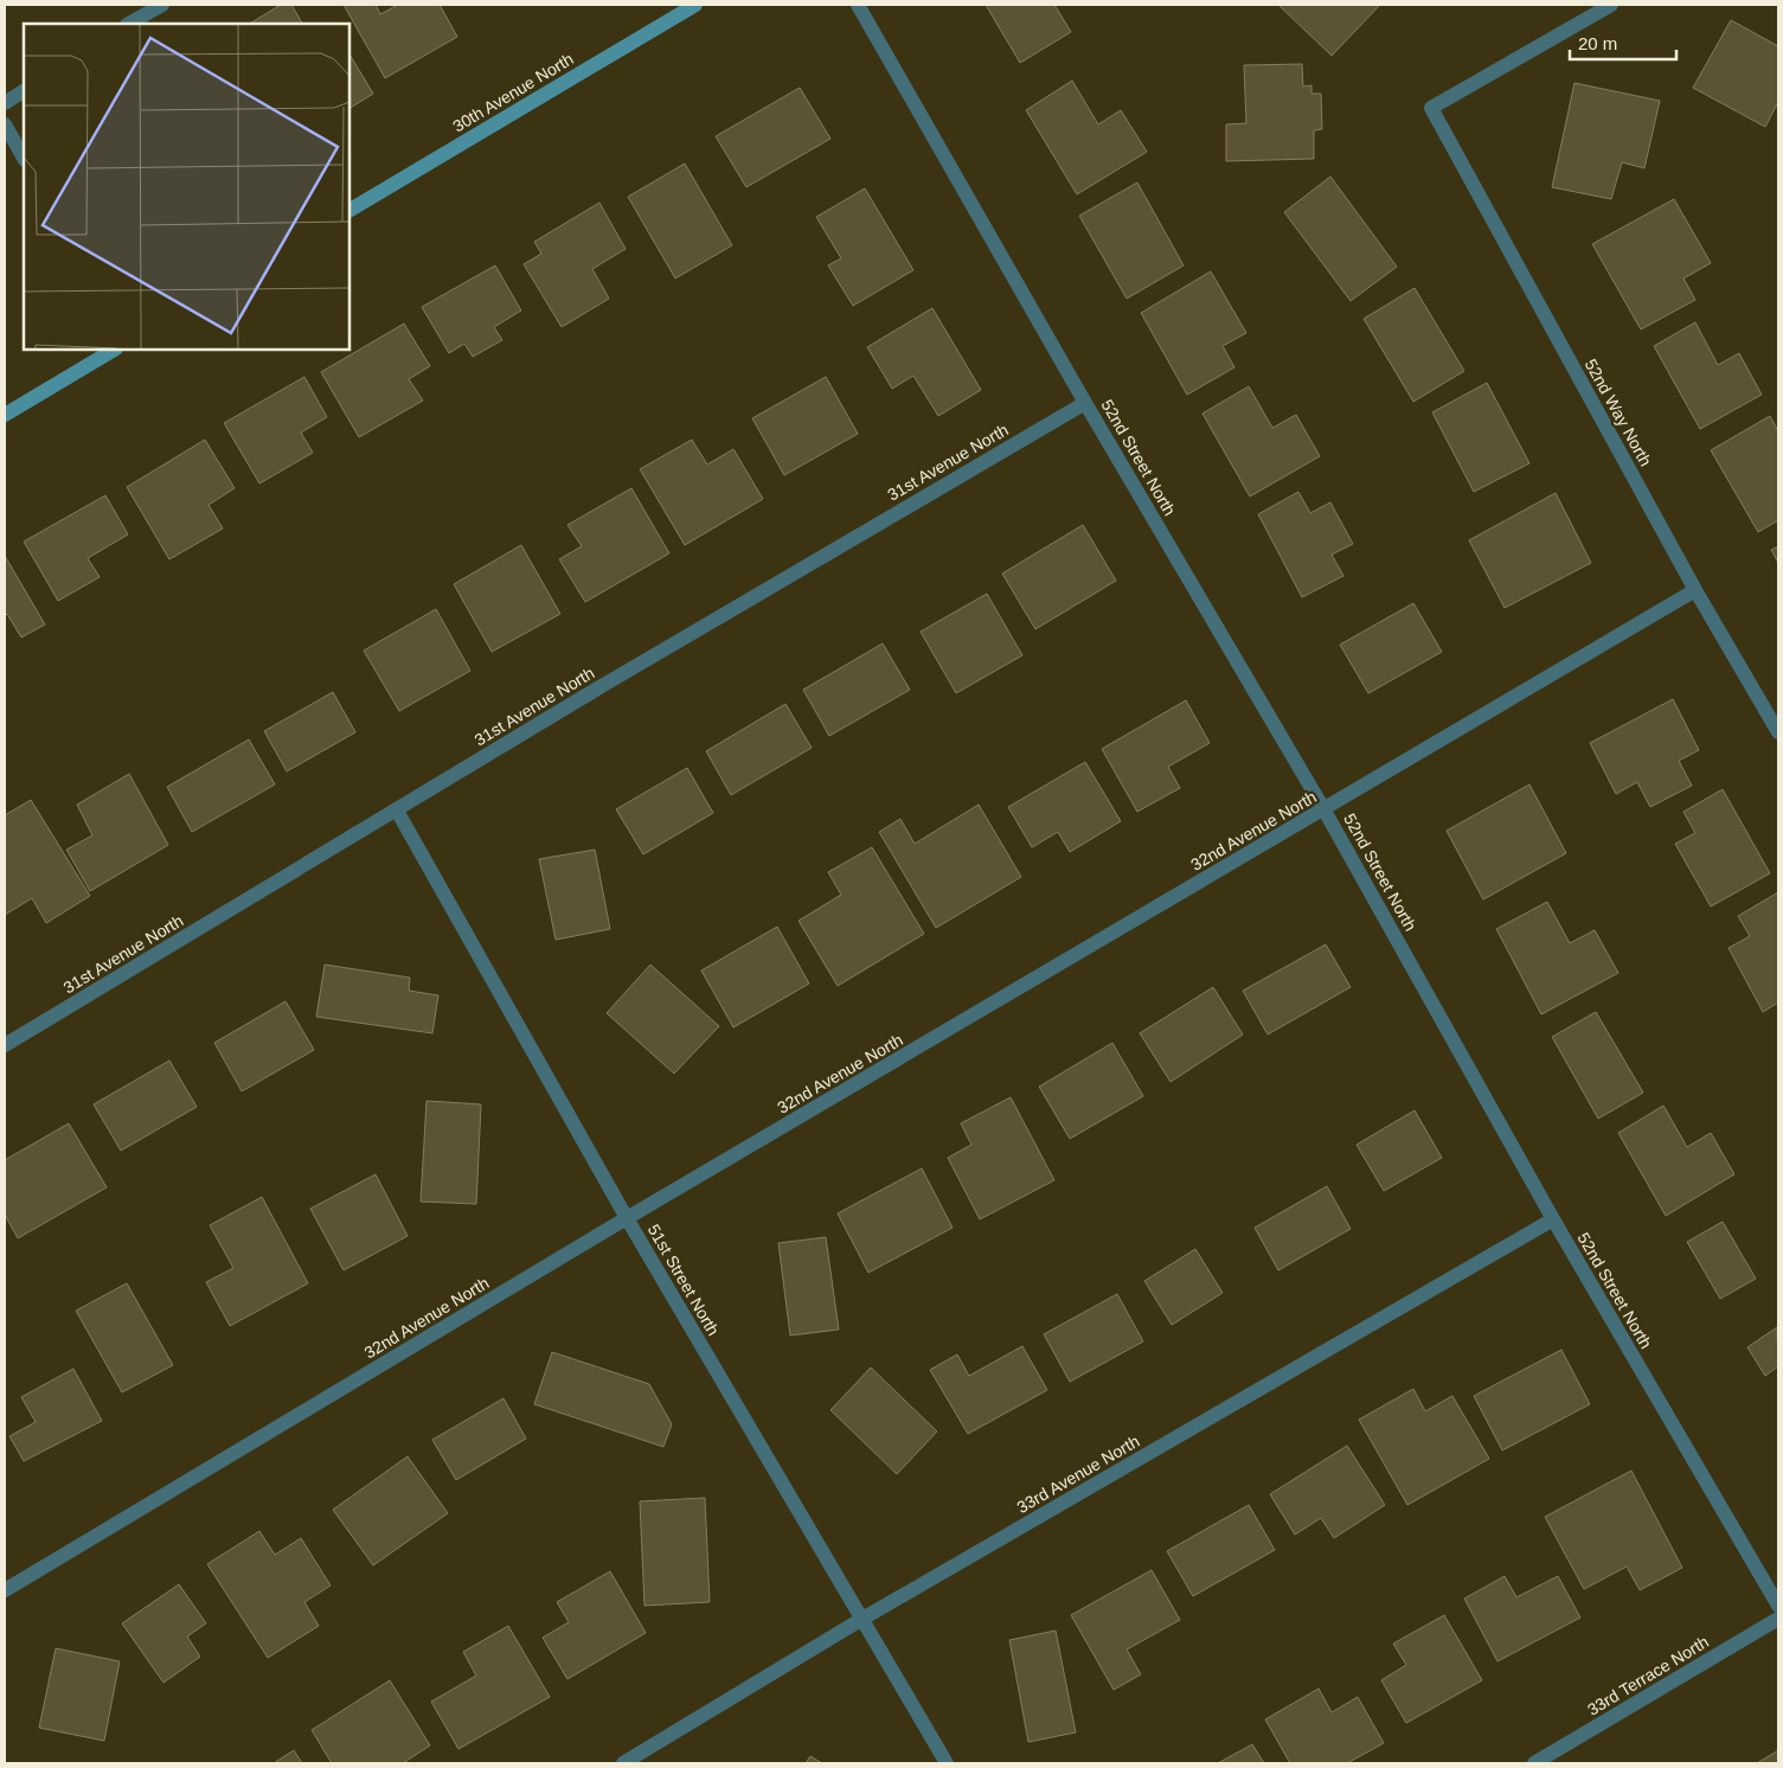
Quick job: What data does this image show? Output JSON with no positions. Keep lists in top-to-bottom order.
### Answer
{
  "streets": {
    "street": [
      "30th Avenue North",
      "52nd Way North",
      "52nd Street North",
      "31st Avenue North",
      "32nd Avenue North",
      "51st Street North",
      "33rd Avenue North",
      "33rd Terrace North"
    ]
  },
  "crossings": [
    ["52nd Way North", "32nd Avenue North"],
    ["52nd Street North", "31st Avenue North"],
    ["52nd Street North", "32nd Avenue North"],
    ["52nd Street North", "33rd Avenue North"],
    ["31st Avenue North", "51st Street North"],
    ["32nd Avenue North", "51st Street North"],
    ["51st Street North", "33rd Avenue North"]
  ],
  "scale_bar": "20 m"
}
